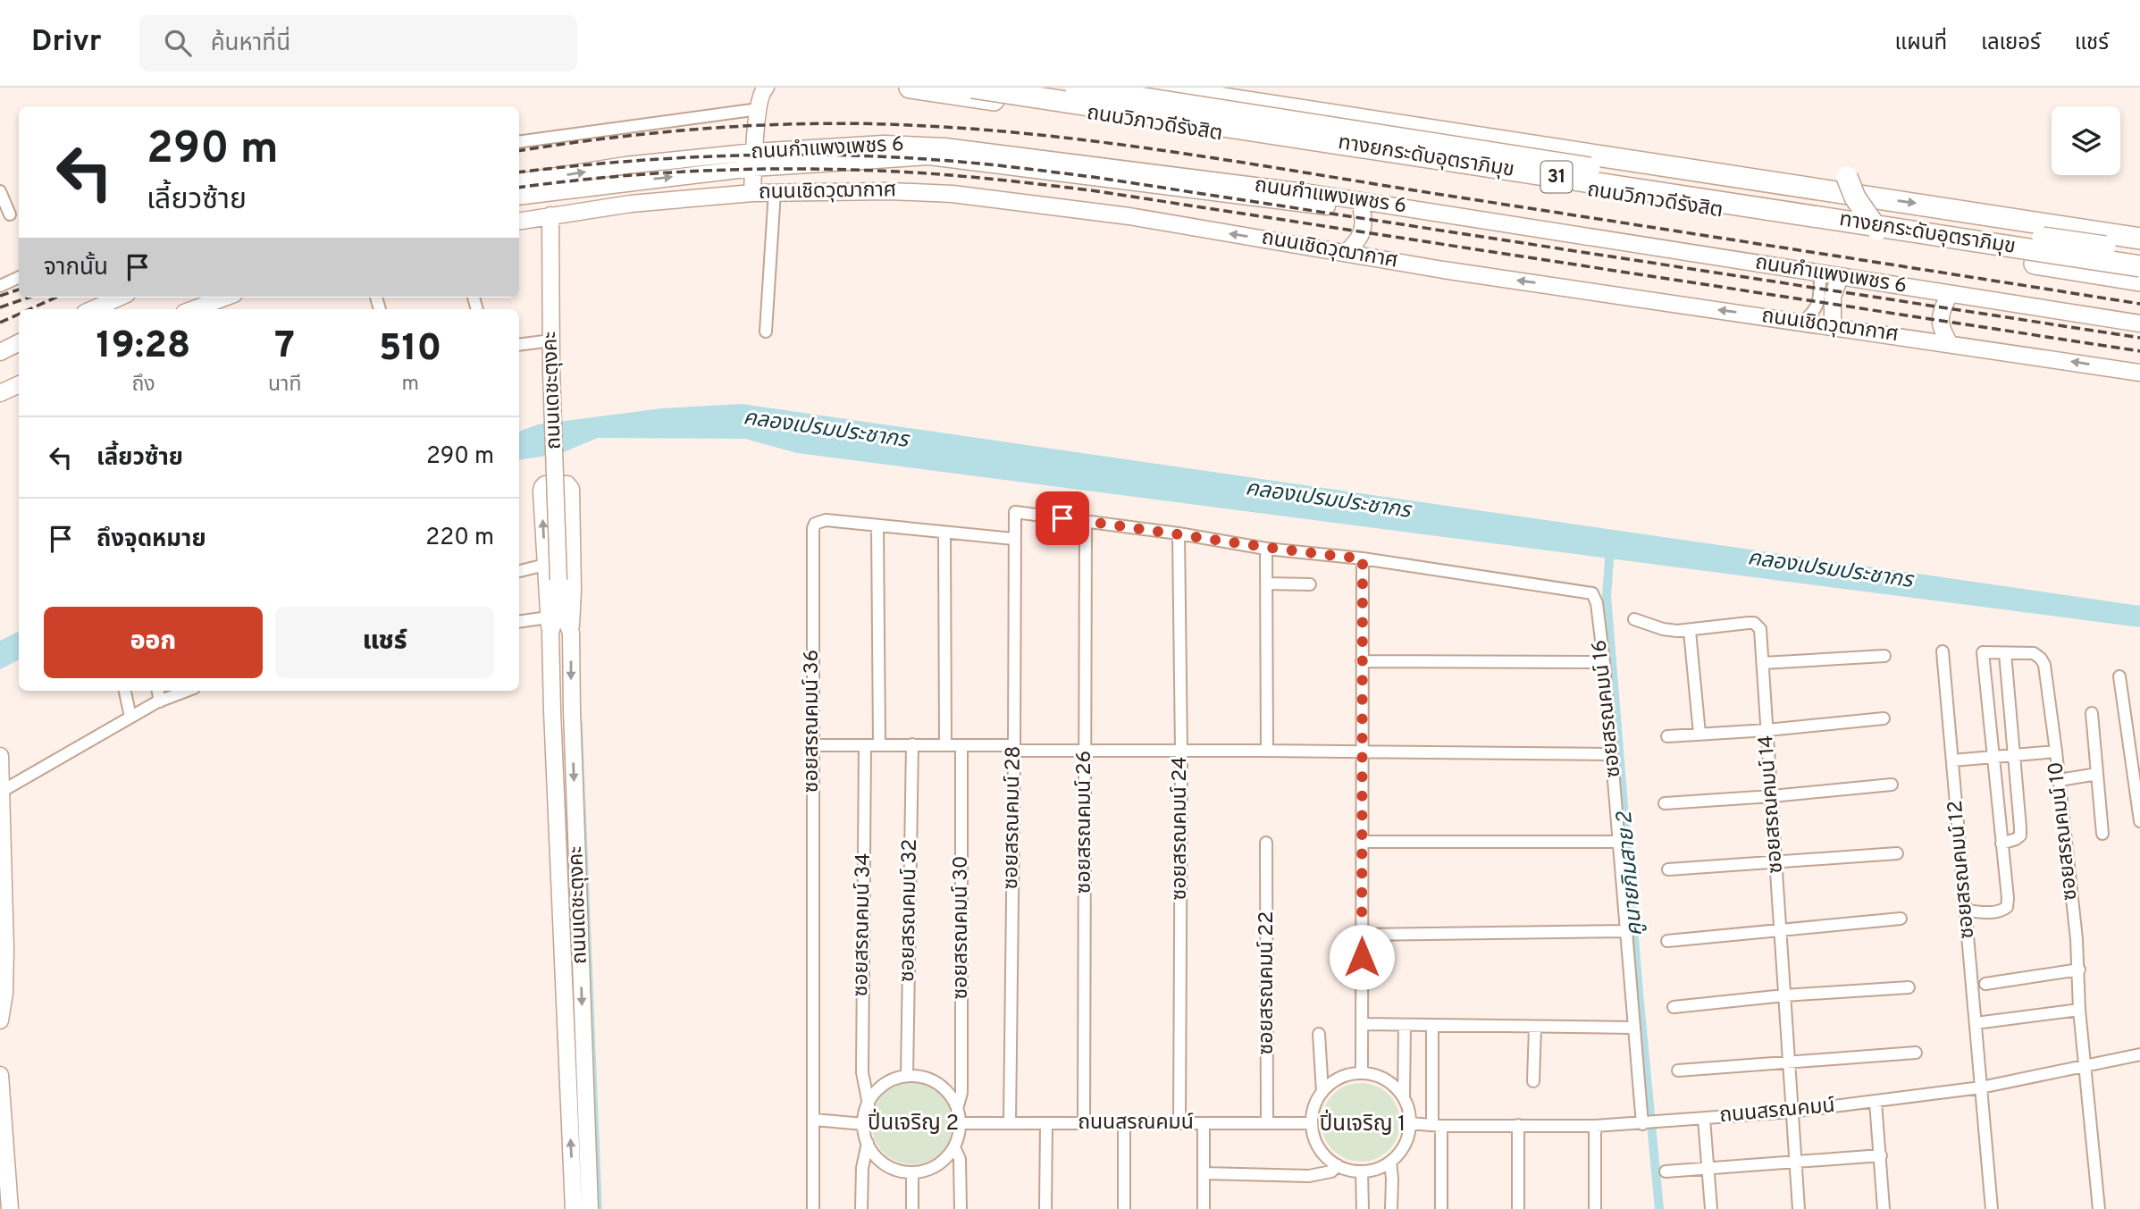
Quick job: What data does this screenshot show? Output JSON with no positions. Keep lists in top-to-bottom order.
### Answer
{
  "streets": {
    "highway": ["ถนนวิภาวดีรังสิต", "ทางยกระดับอุตราภิมุข", "31"],
    "main road": ["ถนนกำแพงเพชร 6", "ถนนเชิดวุฒากาศ", "ถนนเดชะตุงคะ"],
    "street": [
      "ซอยสรณคมน์ 16",
      "ซอยสรณคมน์ 36",
      "ซอยสรณคมน์ 14",
      "ซอยสรณคมน์ 28",
      "ซอยสรณคมน์ 26",
      "ซอยสรณคมน์ 24",
      "ซอยสรณคมน์ 10",
      "ซอยสรณคมน์ 12",
      "ซอยสรณคมน์ 32",
      "ซอยสรณคมน์ 34",
      "ซอยสรณคมน์ 30",
      "ซอยสรณคมน์ 22",
      "ถนนสรณคมน์"
    ]
  },
  "crossings": [
    ["ถนนกำแพงเพชร 6", "ถนนเชิดวุฒากาศ"],
    ["ถนนเชิดวุฒากาศ", "ถนนเดชะตุงคะ"],
    ["ซอยสรณคมน์ 16", "ถนนสรณคมน์"],
    ["ซอยสรณคมน์ 36", "ซอยสรณคมน์ 28"],
    ["ซอยสรณคมน์ 14", "ถนนสรณคมน์"],
    ["ซอยสรณคมน์ 28", "ซอยสรณคมน์ 26"],
    ["ซอยสรณคมน์ 28", "ถนนสรณคมน์"],
    ["ซอยสรณคมน์ 26", "ถนนสรณคมน์"],
    ["ซอยสรณคมน์ 24", "ถนนสรณคมน์"],
    ["ซอยสรณคมน์ 10", "ถนนสรณคมน์"],
    ["ซอยสรณคมน์ 12", "ถนนสรณคมน์"],
    ["ซอยสรณคมน์ 32", "ซอยสรณคมน์ 34"],
    ["ซอยสรณคมน์ 32", "ซอยสรณคมน์ 30"],
    ["ซอยสรณคมน์ 32", "ถนนสรณคมน์"],
    ["ซอยสรณคมน์ 34", "ซอยสรณคมน์ 30"],
    ["ซอยสรณคมน์ 34", "ถนนสรณคมน์"],
    ["ซอยสรณคมน์ 30", "ถนนสรณคมน์"],
    ["ซอยสรณคมน์ 22", "ถนนสรณคมน์"]
  ],
  "one_way": ["ถนนเชิดวุฒากาศ"],
  "districts": ["ปิ่นเจริญ 2", "ปิ่นเจริญ 1"],
  "water": ["คลองเปรมประชากร", "คูนายกิมสาย 2"],
  "page": {
    "header": "Drivr",
    "search": "ค้นหาที่นี่",
    "nav": ["แผนที่", "เลเยอร์", "แชร์"],
    "turn": ["290 m", "เลี้ยวซ้าย"],
    "then": "จากนั้น",
    "eta": [
      "19:28",
      "ถึง",
      "7",
      "นาที",
      "510",
      "m"
    ],
    "list": [
      {
        "name": "เลี้ยวซ้าย",
        "value": "290 m"
      },
      {
        "name": "ถึงจุดหมาย",
        "value": "220 m"
      }
    ],
    "buttons": ["ออก", "แชร์"]
  }
}
